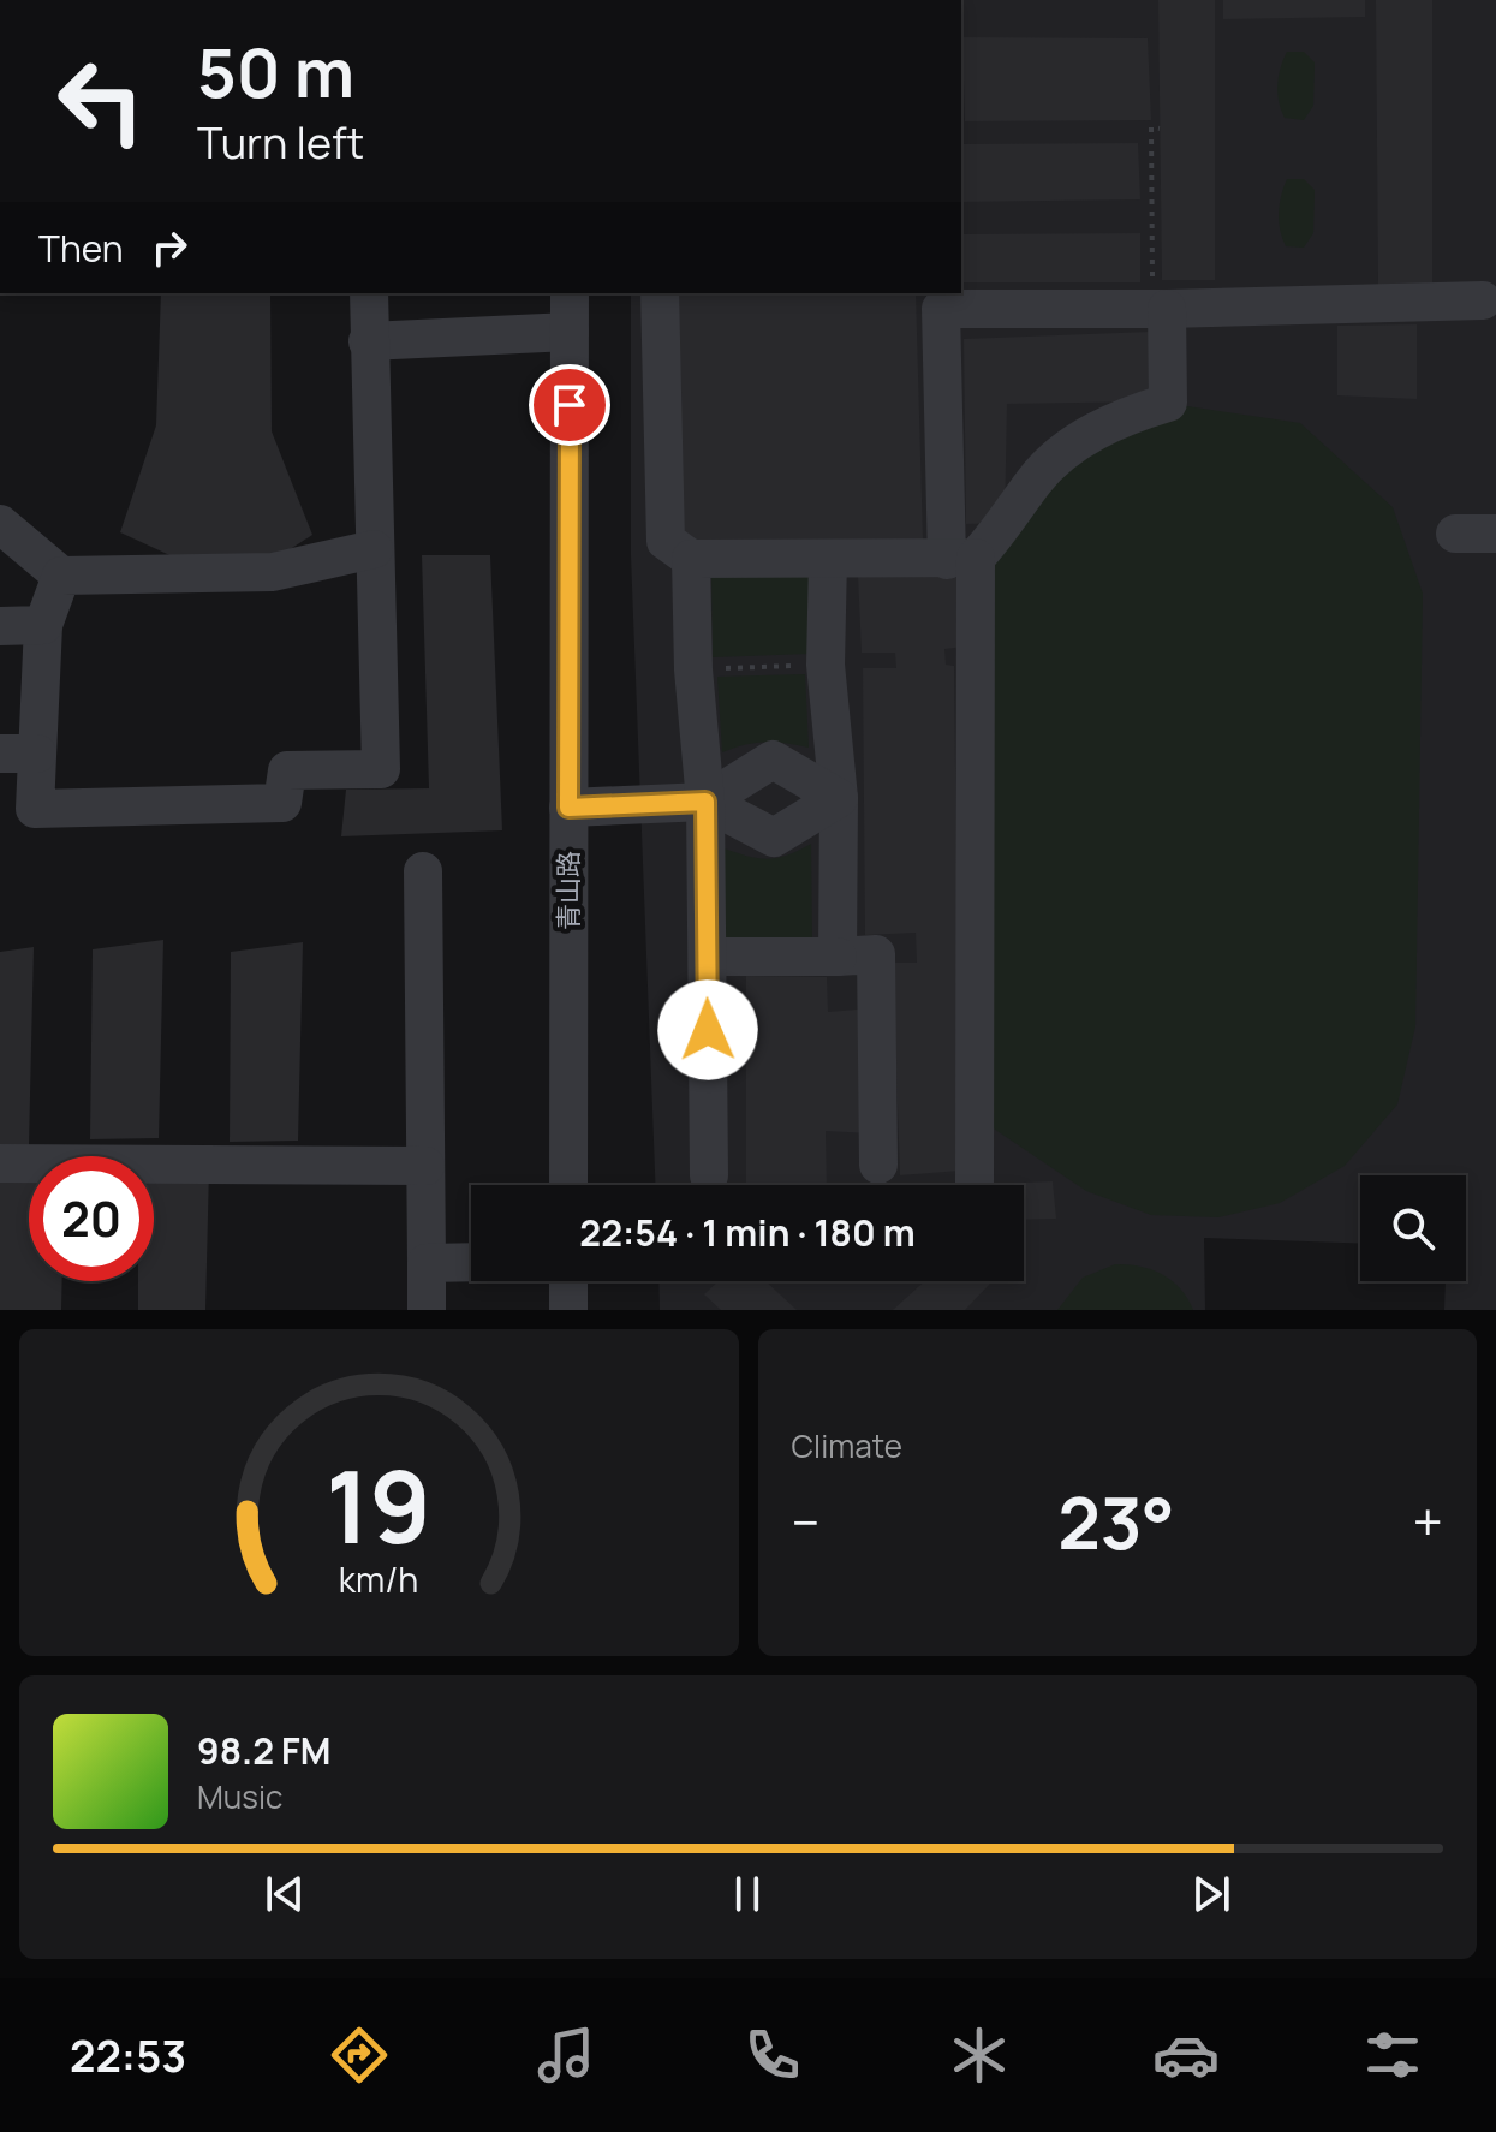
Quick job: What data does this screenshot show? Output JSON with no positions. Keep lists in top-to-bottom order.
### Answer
{
  "streets": {
    "street": ["青山路"]
  },
  "page": {
    "turn": ["50 m", "Turn left"],
    "then": "Then",
    "limit": "20",
    "trip": "22:54 · 1 min · 180 m",
    "tile": "Climate",
    "heat": ["−", "23°", "+"],
    "song": ["98.2 FM", "Music"],
    "tabs": "22:53",
    "gauge": ["19", "km/h"]
  }
}
